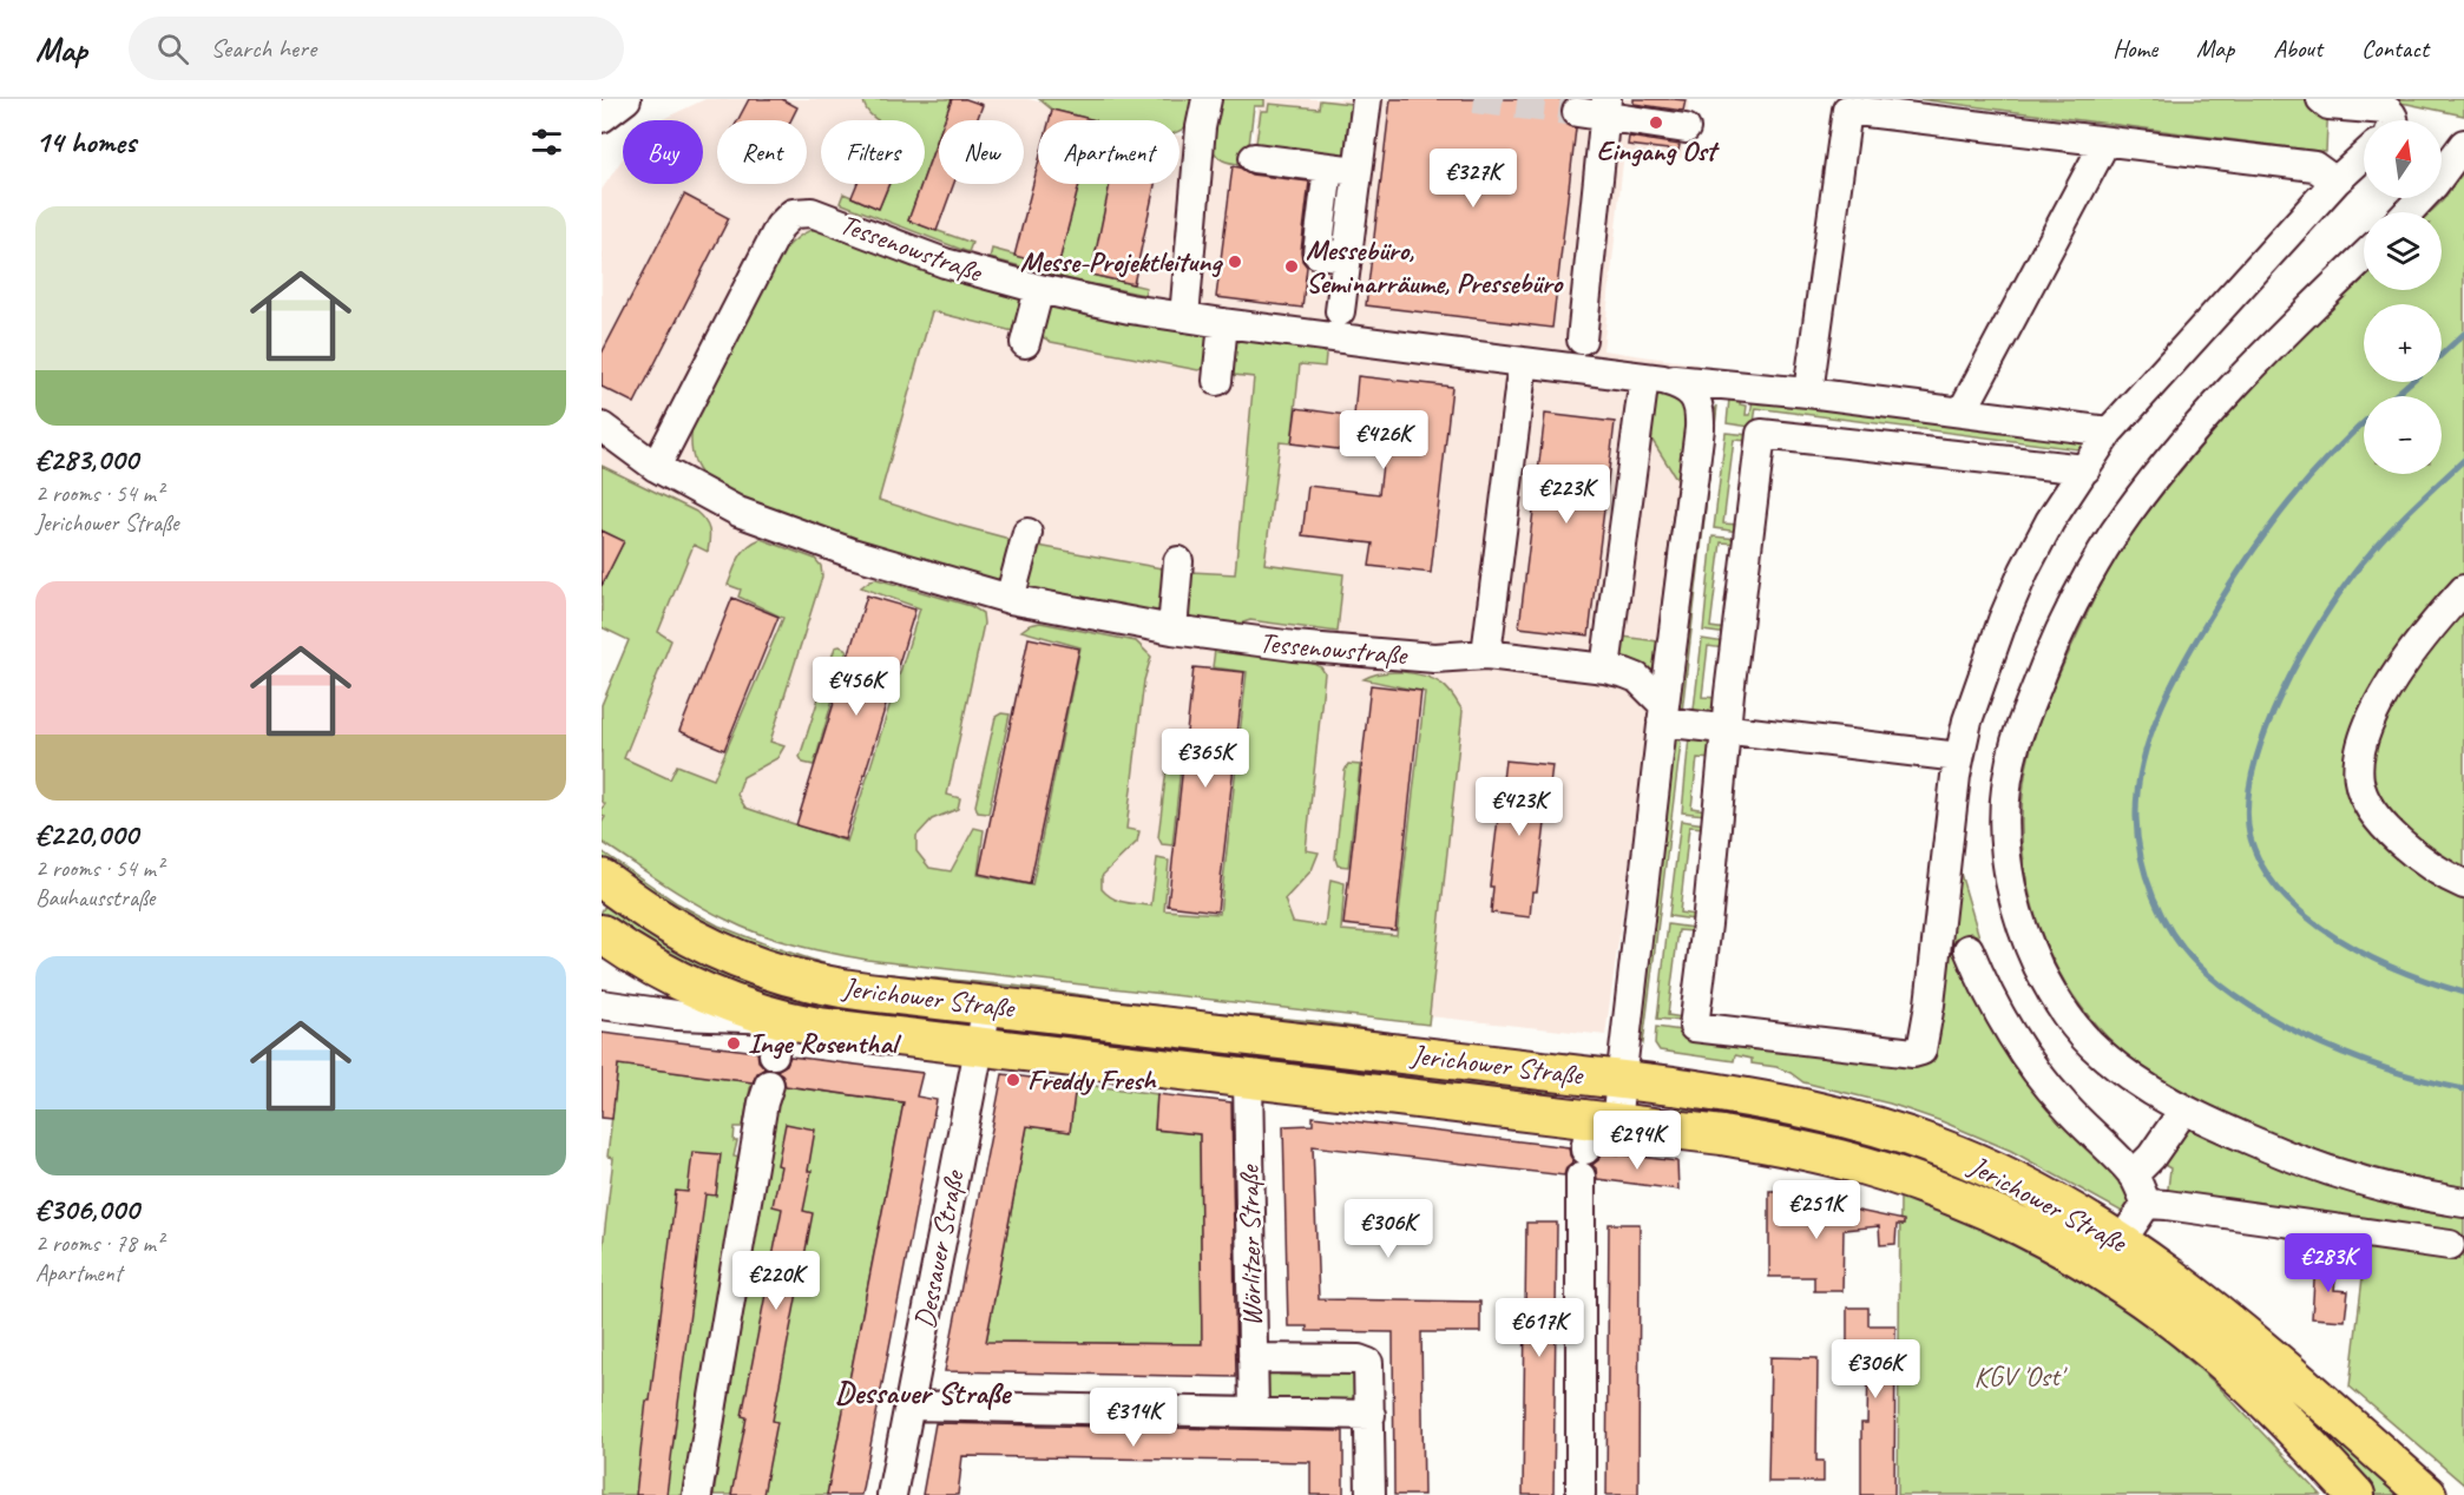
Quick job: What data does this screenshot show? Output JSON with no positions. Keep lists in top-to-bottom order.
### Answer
{
  "streets": {
    "main road": ["Jerichower Straße"],
    "street": ["Tessenowstraße", "Wörlitzer Straße", "Dessauer Straße"]
  },
  "crossings": [
    ["Tessenowstraße", "Jerichower Straße"],
    ["Jerichower Straße", "Wörlitzer Straße"],
    ["Jerichower Straße", "Dessauer Straße"]
  ],
  "districts": ["Dessauer Straße"],
  "parks": ["KGV 'Ost'"],
  "places": [
    "Eingang Ost",
    "Messe-Projektleitung",
    "Messebüro, Seminarräume, Pressebüro",
    "Inge Rosenthal",
    "Freddy Fresh"
  ],
  "north": "top",
  "page": {
    "header": "Map",
    "search": "Search here",
    "nav": [
      "Home",
      "Map",
      "About",
      "Contact"
    ],
    "heading": "14 homes",
    "map_buttons": ["+", "−"],
    "chip": [
      "Buy",
      "Rent",
      "Filters",
      "New",
      "Apartment"
    ],
    "price": [
      "€327K",
      "€426K",
      "€223K",
      "€456K",
      "€365K",
      "€423K",
      "€294K",
      "€251K",
      "€306K",
      "€283K",
      "€220K",
      "€617K",
      "€306K",
      "€314K"
    ],
    "list": [
      {
        "name": "€283,000",
        "note": "2 rooms · 54 m² · Jerichower Straße"
      },
      {
        "name": "€220,000",
        "note": "2 rooms · 54 m² · Bauhausstraße"
      },
      {
        "name": "€306,000",
        "note": "2 rooms · 78 m² · Apartment"
      }
    ]
  }
}
